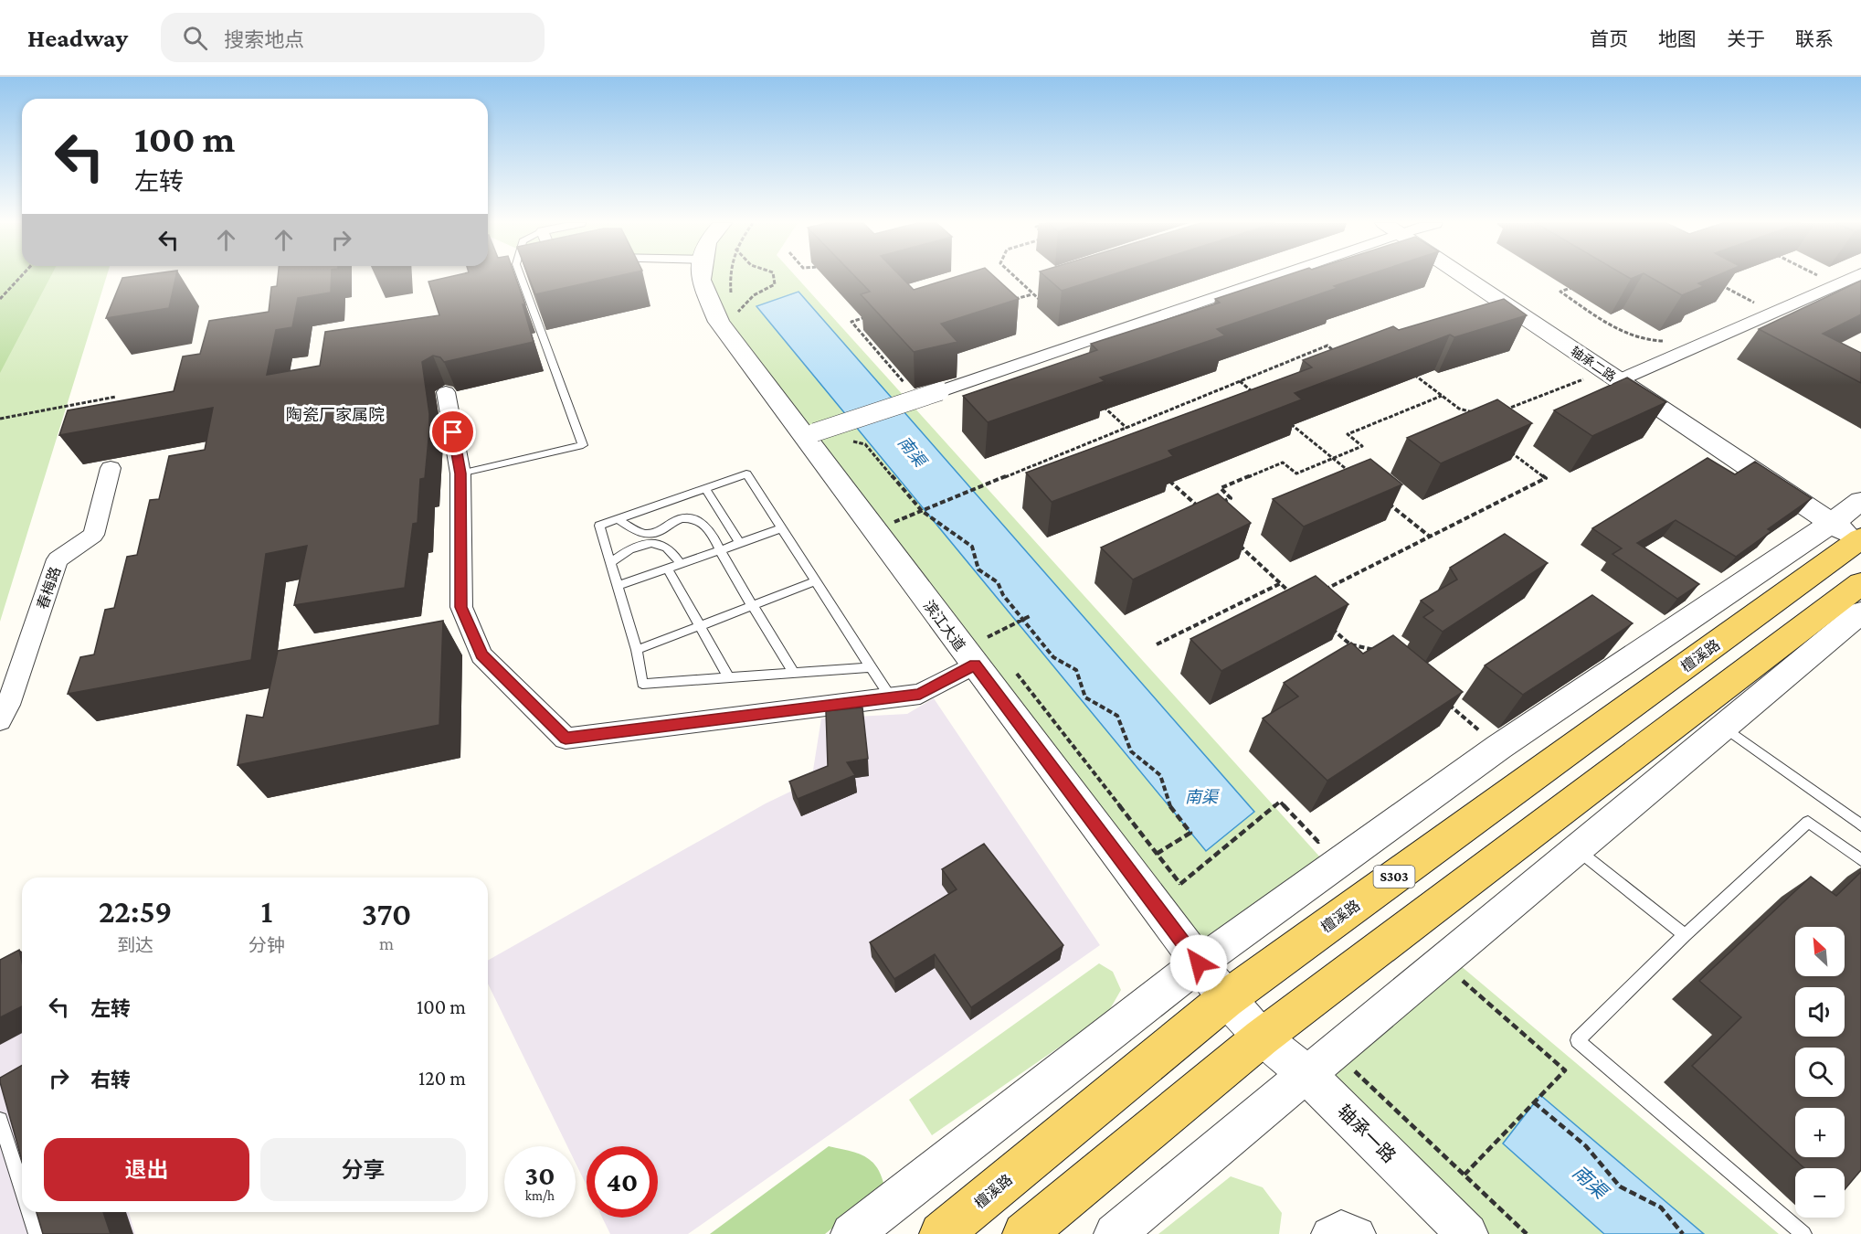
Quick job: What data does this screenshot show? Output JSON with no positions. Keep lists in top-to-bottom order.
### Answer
{
  "streets": {
    "main road": ["檀溪路", "S303"],
    "street": [
      "轴承二路",
      "春梅路",
      "滨江大道",
      "轴承一路"
    ]
  },
  "crossings": [
    ["轴承二路", "檀溪路"],
    ["滨江大道", "檀溪路"],
    ["滨江大道", "轴承一路"]
  ],
  "districts": ["陶瓷厂家属院"],
  "water": ["南渠"],
  "north": "top left",
  "page": {
    "header": "Headway",
    "search": "搜索地点",
    "nav": [
      "首页",
      "地图",
      "关于",
      "联系"
    ],
    "turn": ["100 m", "左转"],
    "eta": [
      "22:59",
      "到达",
      "1",
      "分钟",
      "370",
      "m"
    ],
    "map_buttons": ["+", "−"],
    "list": [
      {
        "name": "左转",
        "value": "100 m"
      },
      {
        "name": "右转",
        "value": "120 m"
      }
    ],
    "buttons": ["退出", "分享"],
    "speed": "30 km/h",
    "limit": "40"
  }
}
